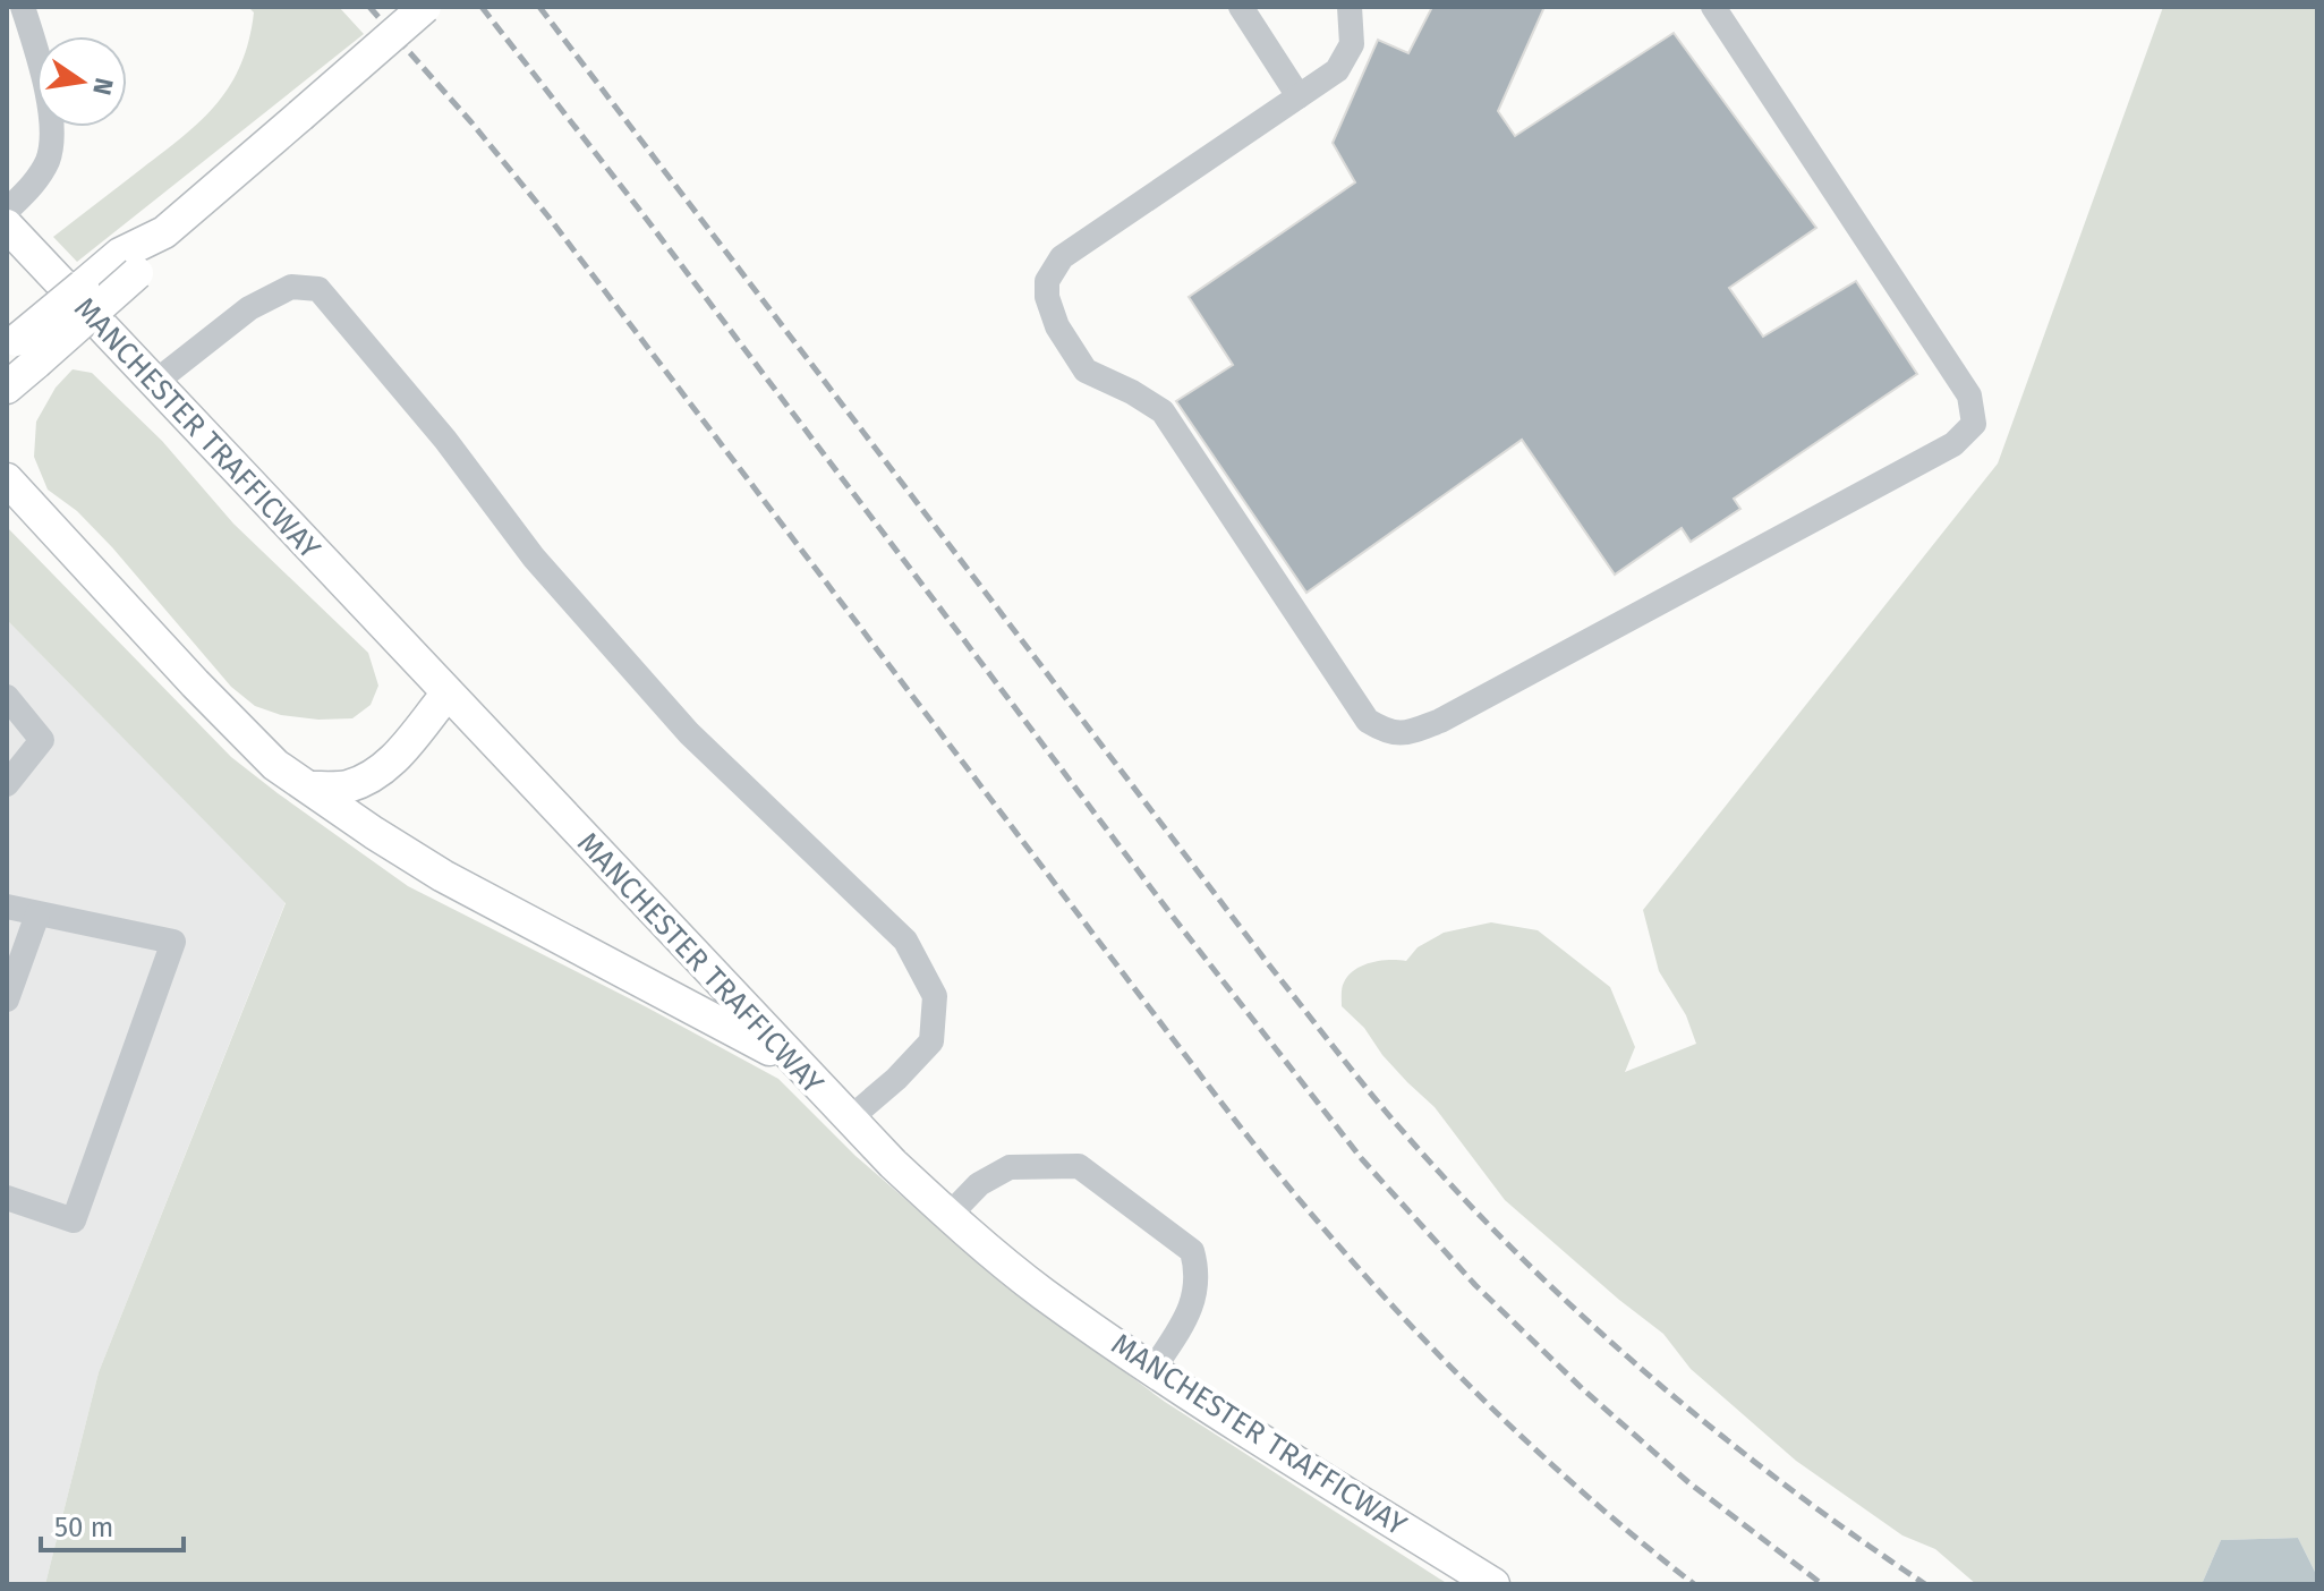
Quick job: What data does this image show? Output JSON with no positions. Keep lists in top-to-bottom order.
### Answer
{
  "streets": {
    "main road": ["MANCHESTER TRAFFICWAY"]
  },
  "scale_bar": "50 m",
  "north": "right"
}
